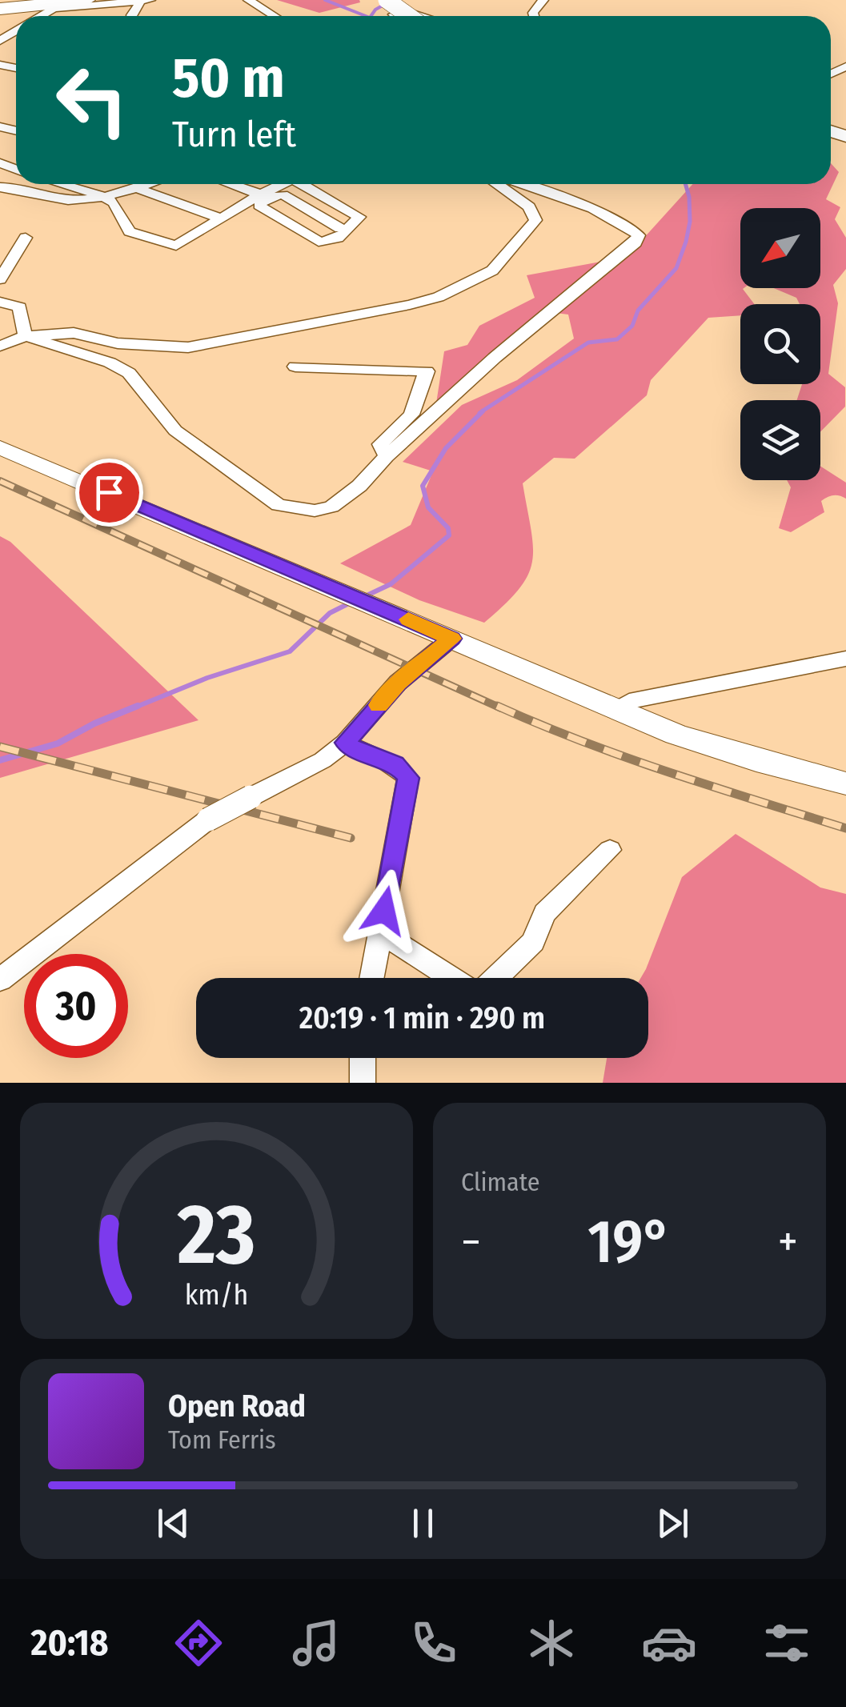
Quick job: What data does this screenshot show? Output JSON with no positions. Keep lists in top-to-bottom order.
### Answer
{
  "north": "bottom left",
  "page": {
    "turn": ["50 m", "Turn left"],
    "limit": "30",
    "trip": "20:19 · 1 min · 290 m",
    "tile": "Climate",
    "heat": ["−", "19°", "+"],
    "song": ["Open Road", "Tom Ferris"],
    "tabs": "20:18",
    "gauge": ["23", "km/h"]
  }
}
